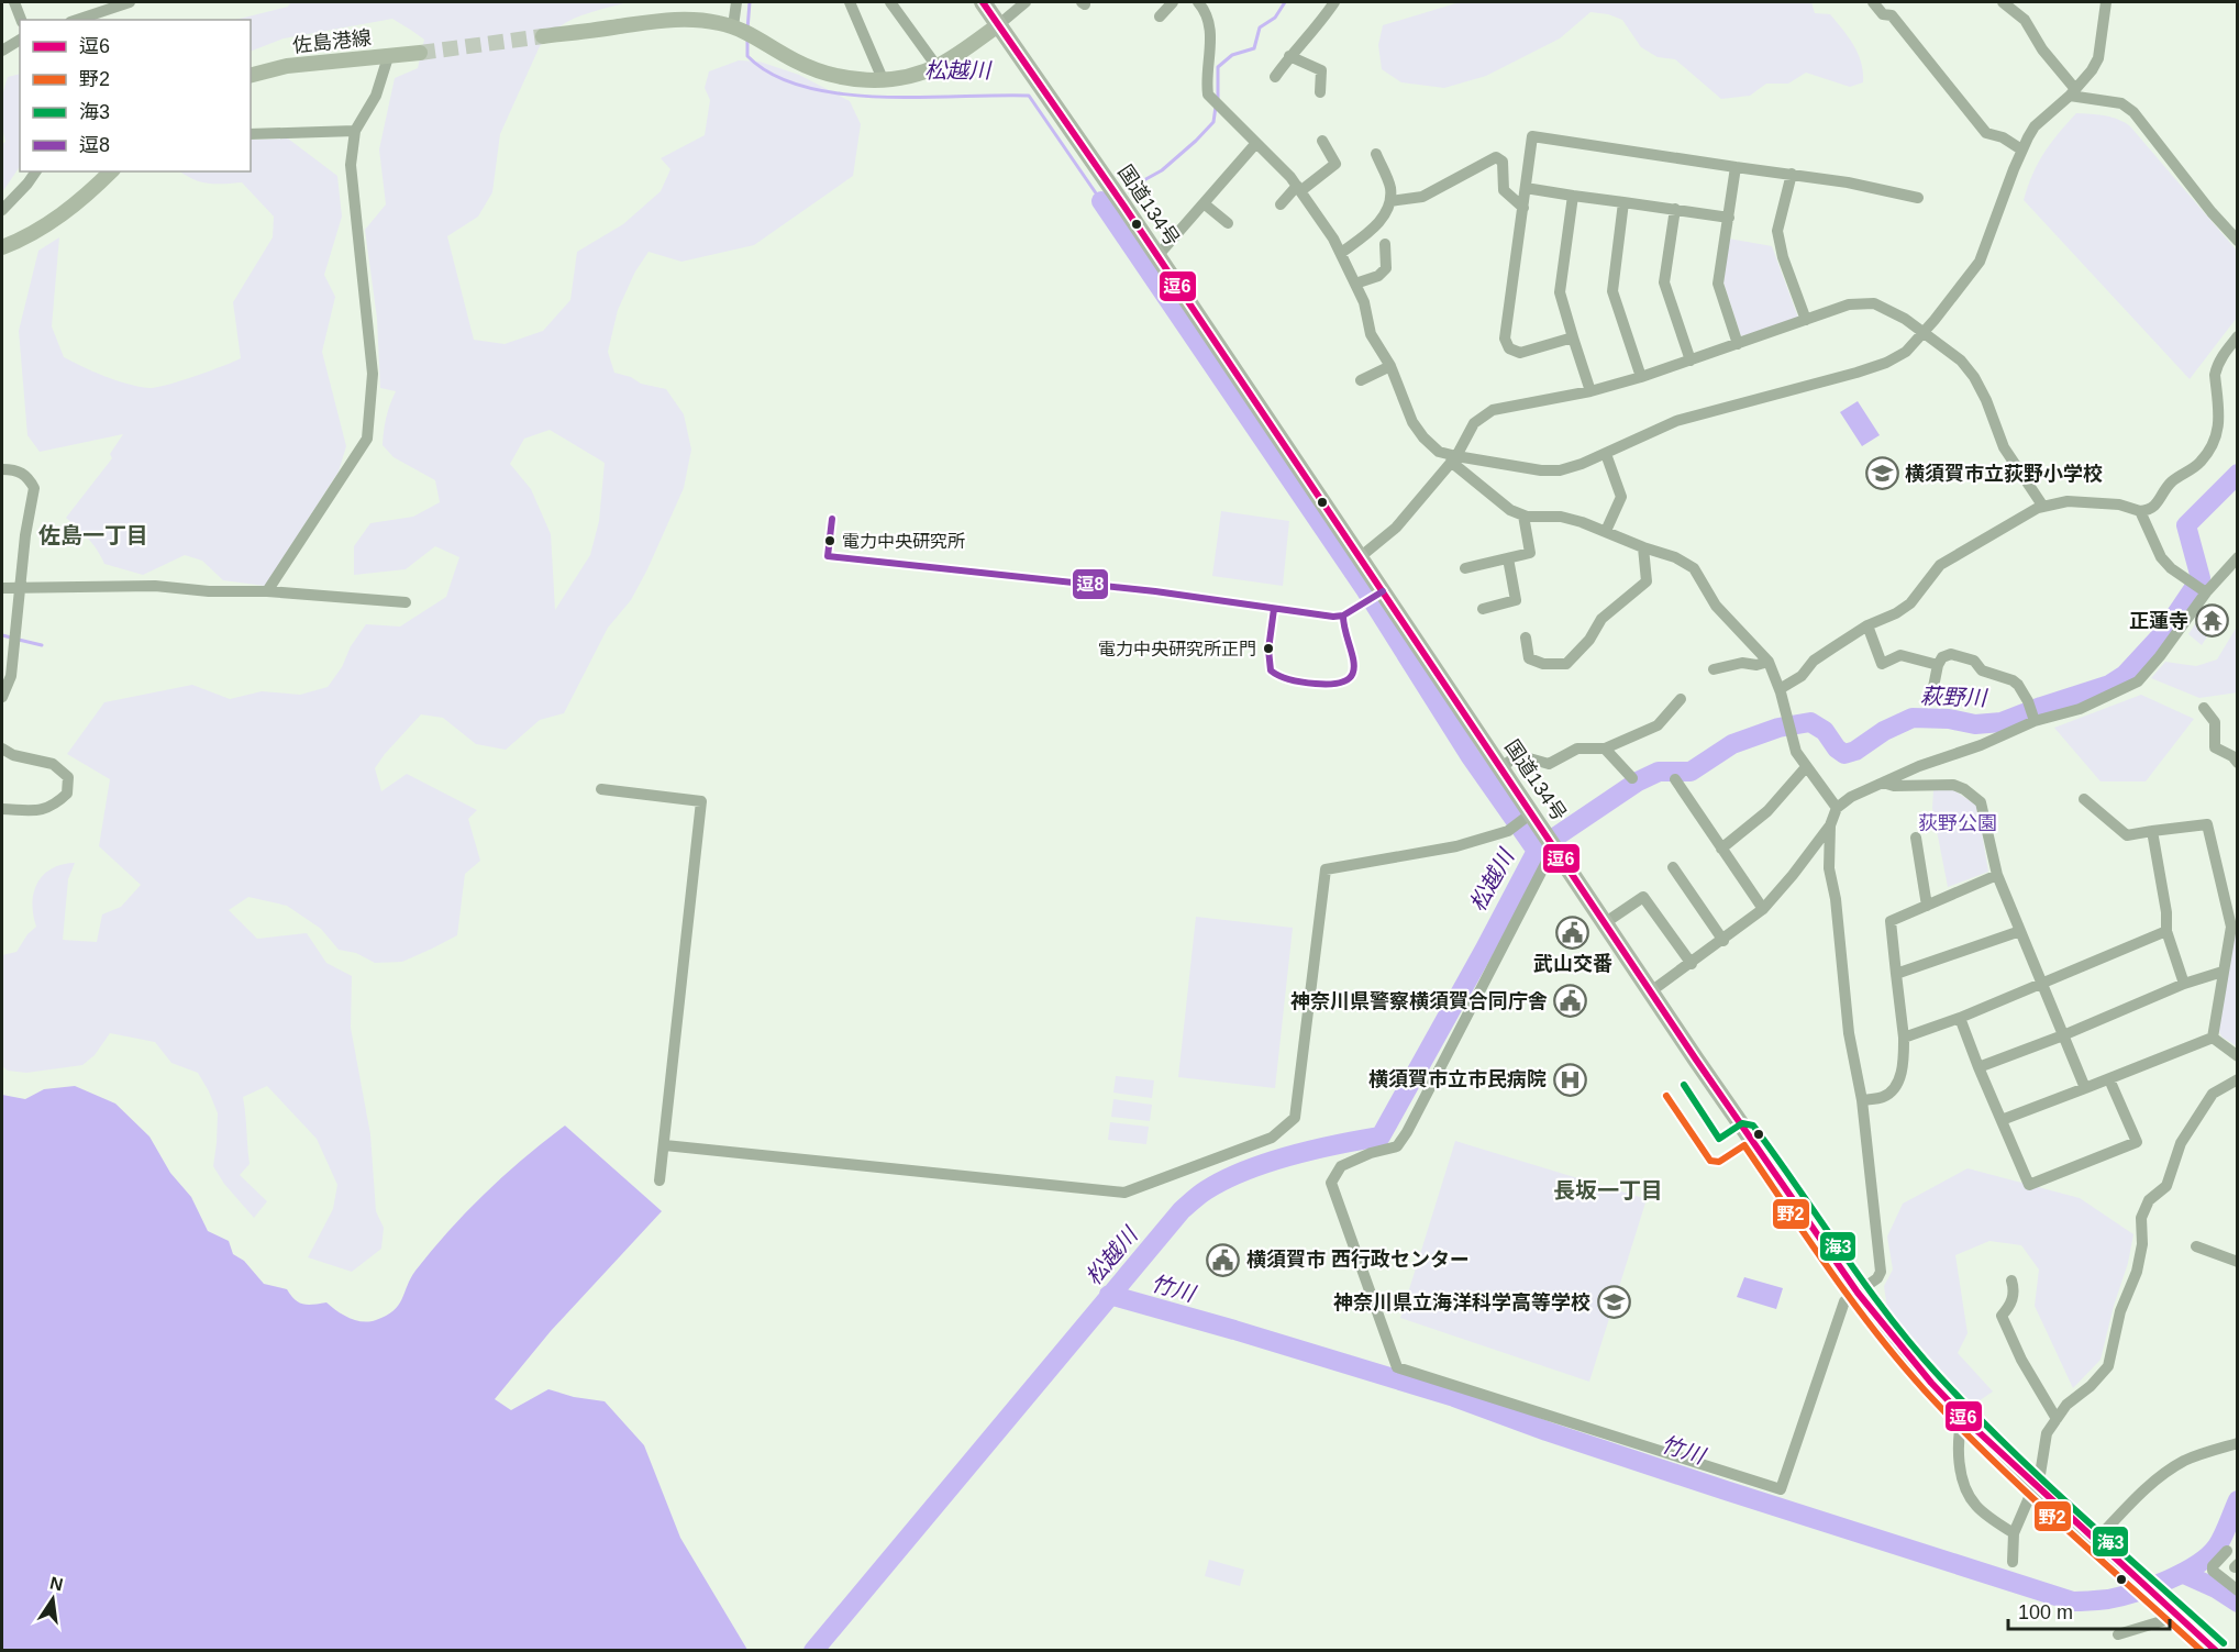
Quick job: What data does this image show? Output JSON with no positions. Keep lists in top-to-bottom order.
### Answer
{
  "streets": {
    "highway": ["国道134号"],
    "main road": ["佐島港線"]
  },
  "districts": ["佐島一丁目", "長坂一丁目"],
  "water": ["松越川", "萩野川", "竹川"],
  "parks": ["荻野公園"],
  "places": {
    "school or university": ["横須賀市立荻野小学校", "神奈川県立海洋科学高等学校"],
    "other": ["電力中央研究所", "電力中央研究所正門"],
    "temple": ["正蓮寺"],
    "public building": ["武山交番", "神奈川県警察横須賀合同庁舎", "横須賀市 西行政センター"],
    "hospital": ["横須賀市立市民病院"]
  },
  "lines": [
    "transit line 逗6",
    "transit line 逗8",
    "transit line 海3",
    "transit line 野2"
  ],
  "legend": [
    "逗6",
    "野2",
    "海3",
    "逗8"
  ],
  "scale_bar": "100 m",
  "north": "top"
}
